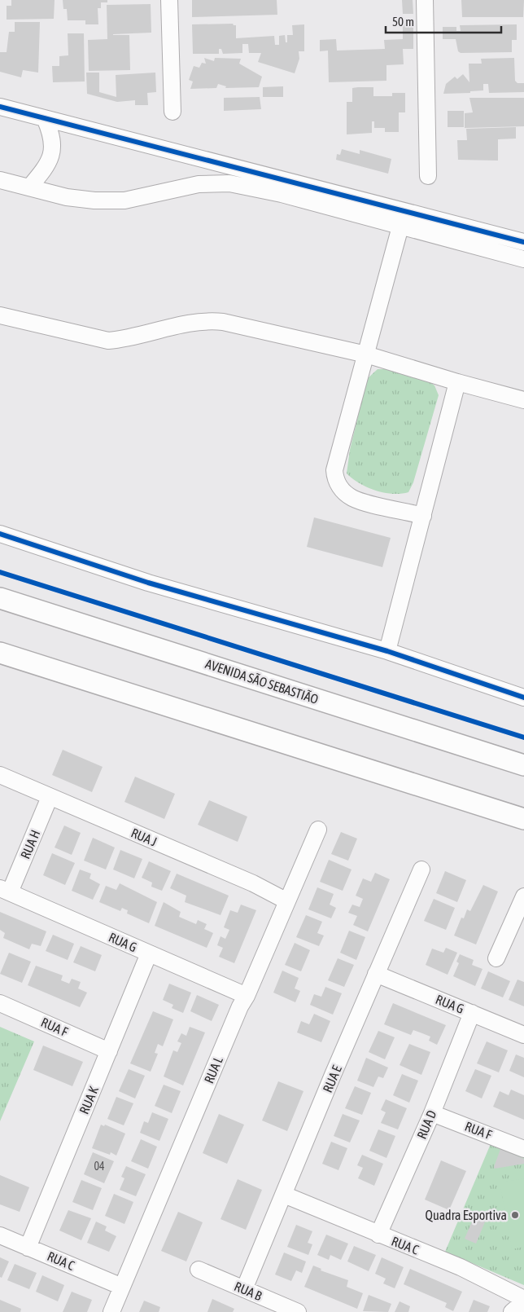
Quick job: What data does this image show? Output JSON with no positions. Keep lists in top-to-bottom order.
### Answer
{
  "streets": {
    "main road": ["AVENIDA SÃO SEBASTIÃO"],
    "street": [
      "RUA J",
      "RUA H",
      "RUA G",
      "RUA F",
      "RUA L",
      "RUA E",
      "RUA K",
      "RUA D",
      "RUA C",
      "RUA B"
    ]
  },
  "crossings": [
    ["RUA J", "RUA H"],
    ["RUA J", "RUA L"],
    ["RUA H", "RUA G"],
    ["RUA G", "RUA L"],
    ["RUA G", "RUA E"],
    ["RUA G", "RUA K"],
    ["RUA G", "RUA D"],
    ["RUA F", "RUA K"],
    ["RUA F", "RUA D"],
    ["RUA L", "RUA C"],
    ["RUA E", "RUA C"],
    ["RUA E", "RUA B"],
    ["RUA K", "RUA C"],
    ["RUA D", "RUA C"]
  ],
  "places": ["Quadra Esportiva"],
  "house_numbers": ["04"],
  "scale_bar": "50 m"
}
